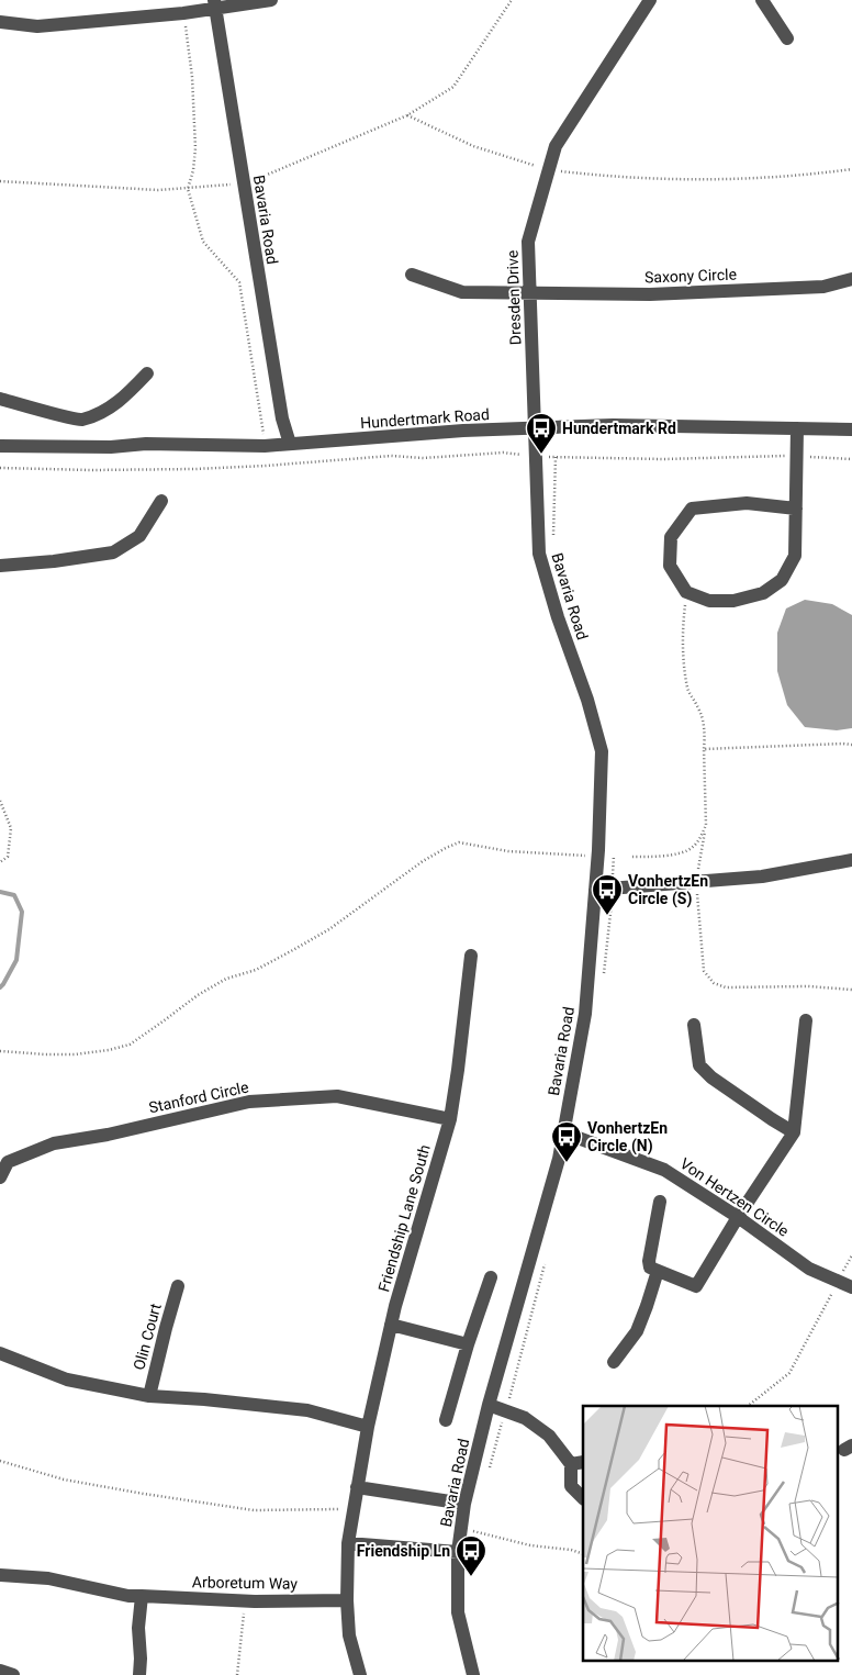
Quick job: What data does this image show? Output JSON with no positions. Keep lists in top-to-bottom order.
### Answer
{
  "streets": {
    "street": [
      "Bavaria Road",
      "Saxony Circle",
      "Dresden Drive",
      "Hundertmark Road",
      "Stanford Circle",
      "Von Hertzen Circle",
      "Friendship Lane South",
      "Olin Court",
      "Arboretum Way"
    ]
  },
  "crossings": [
    ["Bavaria Road", "Dresden Drive"],
    ["Bavaria Road", "Hundertmark Road"],
    ["Bavaria Road", "Von Hertzen Circle"],
    ["Saxony Circle", "Dresden Drive"],
    ["Dresden Drive", "Hundertmark Road"],
    ["Stanford Circle", "Friendship Lane South"],
    ["Friendship Lane South", "Arboretum Way"]
  ],
  "places": {
    "bus stop": [
      "Hundertmark Rd",
      "VonhertzEn Circle (S)",
      "VonhertzEn Circle (N)",
      "Friendship Ln"
    ]
  }
}
